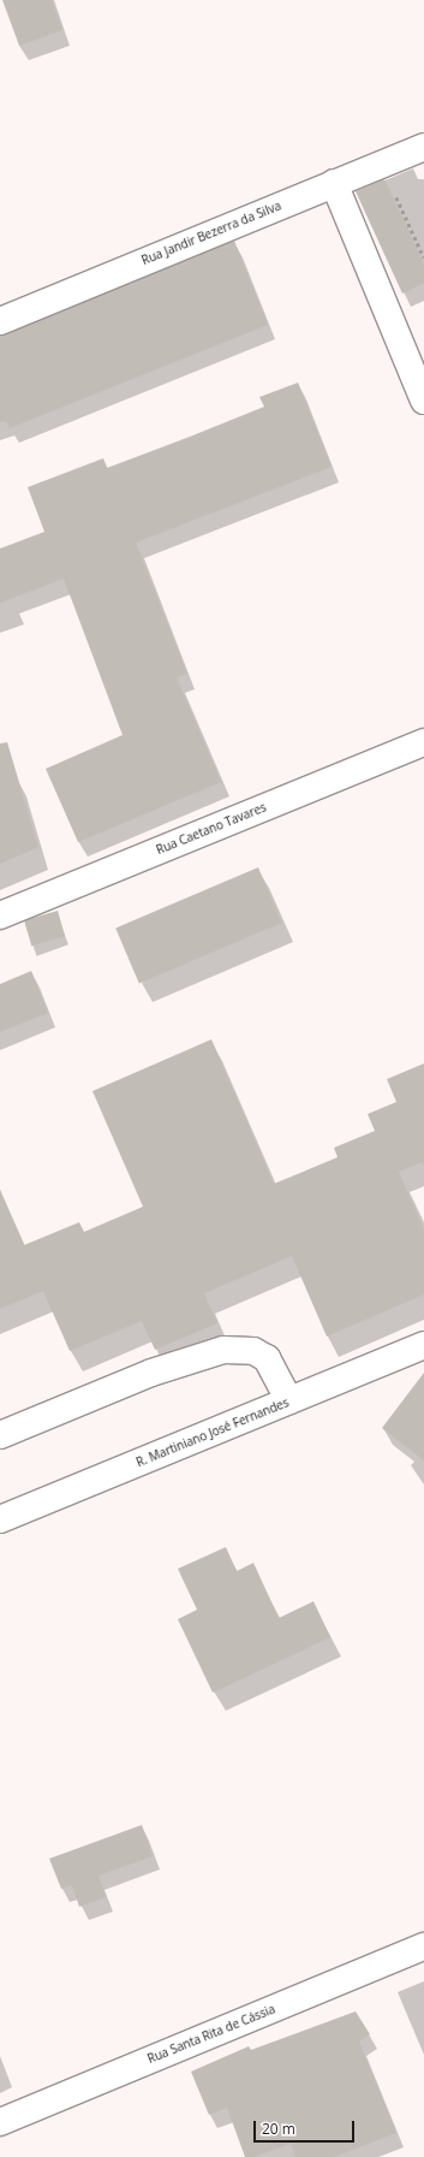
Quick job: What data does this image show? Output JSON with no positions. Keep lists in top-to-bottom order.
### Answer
{
  "streets": {
    "street": [
      "Rua Jandir Bezerra da Silva",
      "Rua Caetano Tavares",
      "R. Martiniano José Fernandes",
      "Rua Santa Rita de Cássia"
    ]
  },
  "scale_bar": "20 m"
}
